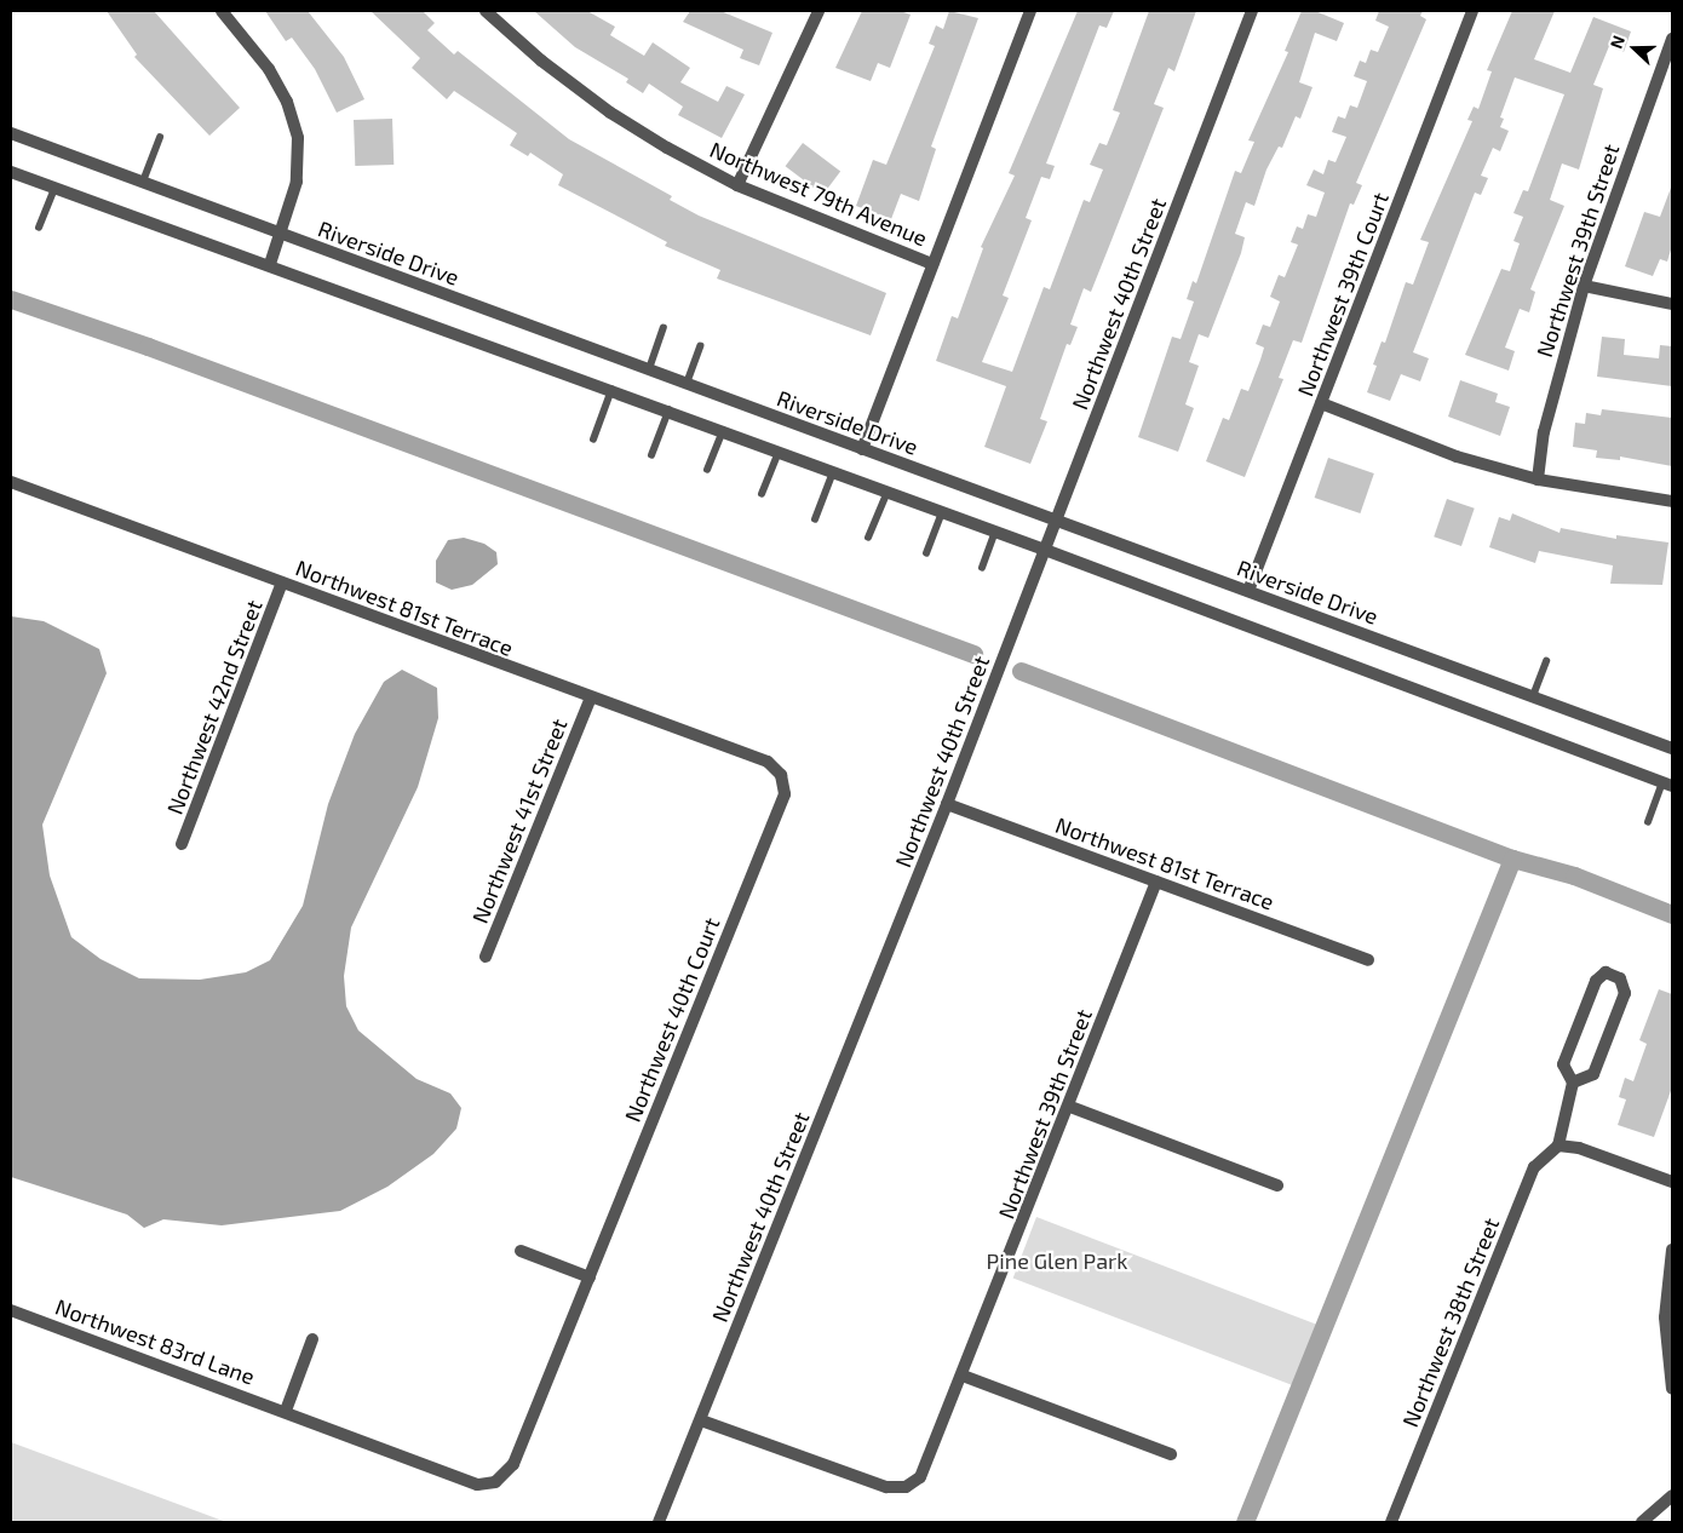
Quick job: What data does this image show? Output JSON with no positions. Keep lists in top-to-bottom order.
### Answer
{
  "streets": {
    "street": [
      "Northwest 79th Avenue",
      "Northwest 39th Street",
      "Riverside Drive",
      "Northwest 39th Court",
      "Northwest 40th Street",
      "Northwest 81st Terrace",
      "Northwest 42nd Street",
      "Northwest 41st Street",
      "Northwest 40th Court",
      "Northwest 38th Street",
      "Northwest 83rd Lane"
    ]
  },
  "crossings": [
    ["Northwest 39th Street", "Northwest 40th Street"],
    ["Northwest 39th Street", "Northwest 81st Terrace"],
    ["Riverside Drive", "Northwest 39th Court"],
    ["Riverside Drive", "Northwest 40th Street"],
    ["Northwest 40th Street", "Northwest 81st Terrace"],
    ["Northwest 81st Terrace", "Northwest 42nd Street"],
    ["Northwest 81st Terrace", "Northwest 41st Street"],
    ["Northwest 81st Terrace", "Northwest 40th Court"],
    ["Northwest 40th Court", "Northwest 83rd Lane"]
  ],
  "parks": ["Pine Glen Park"],
  "north": "left"
}
